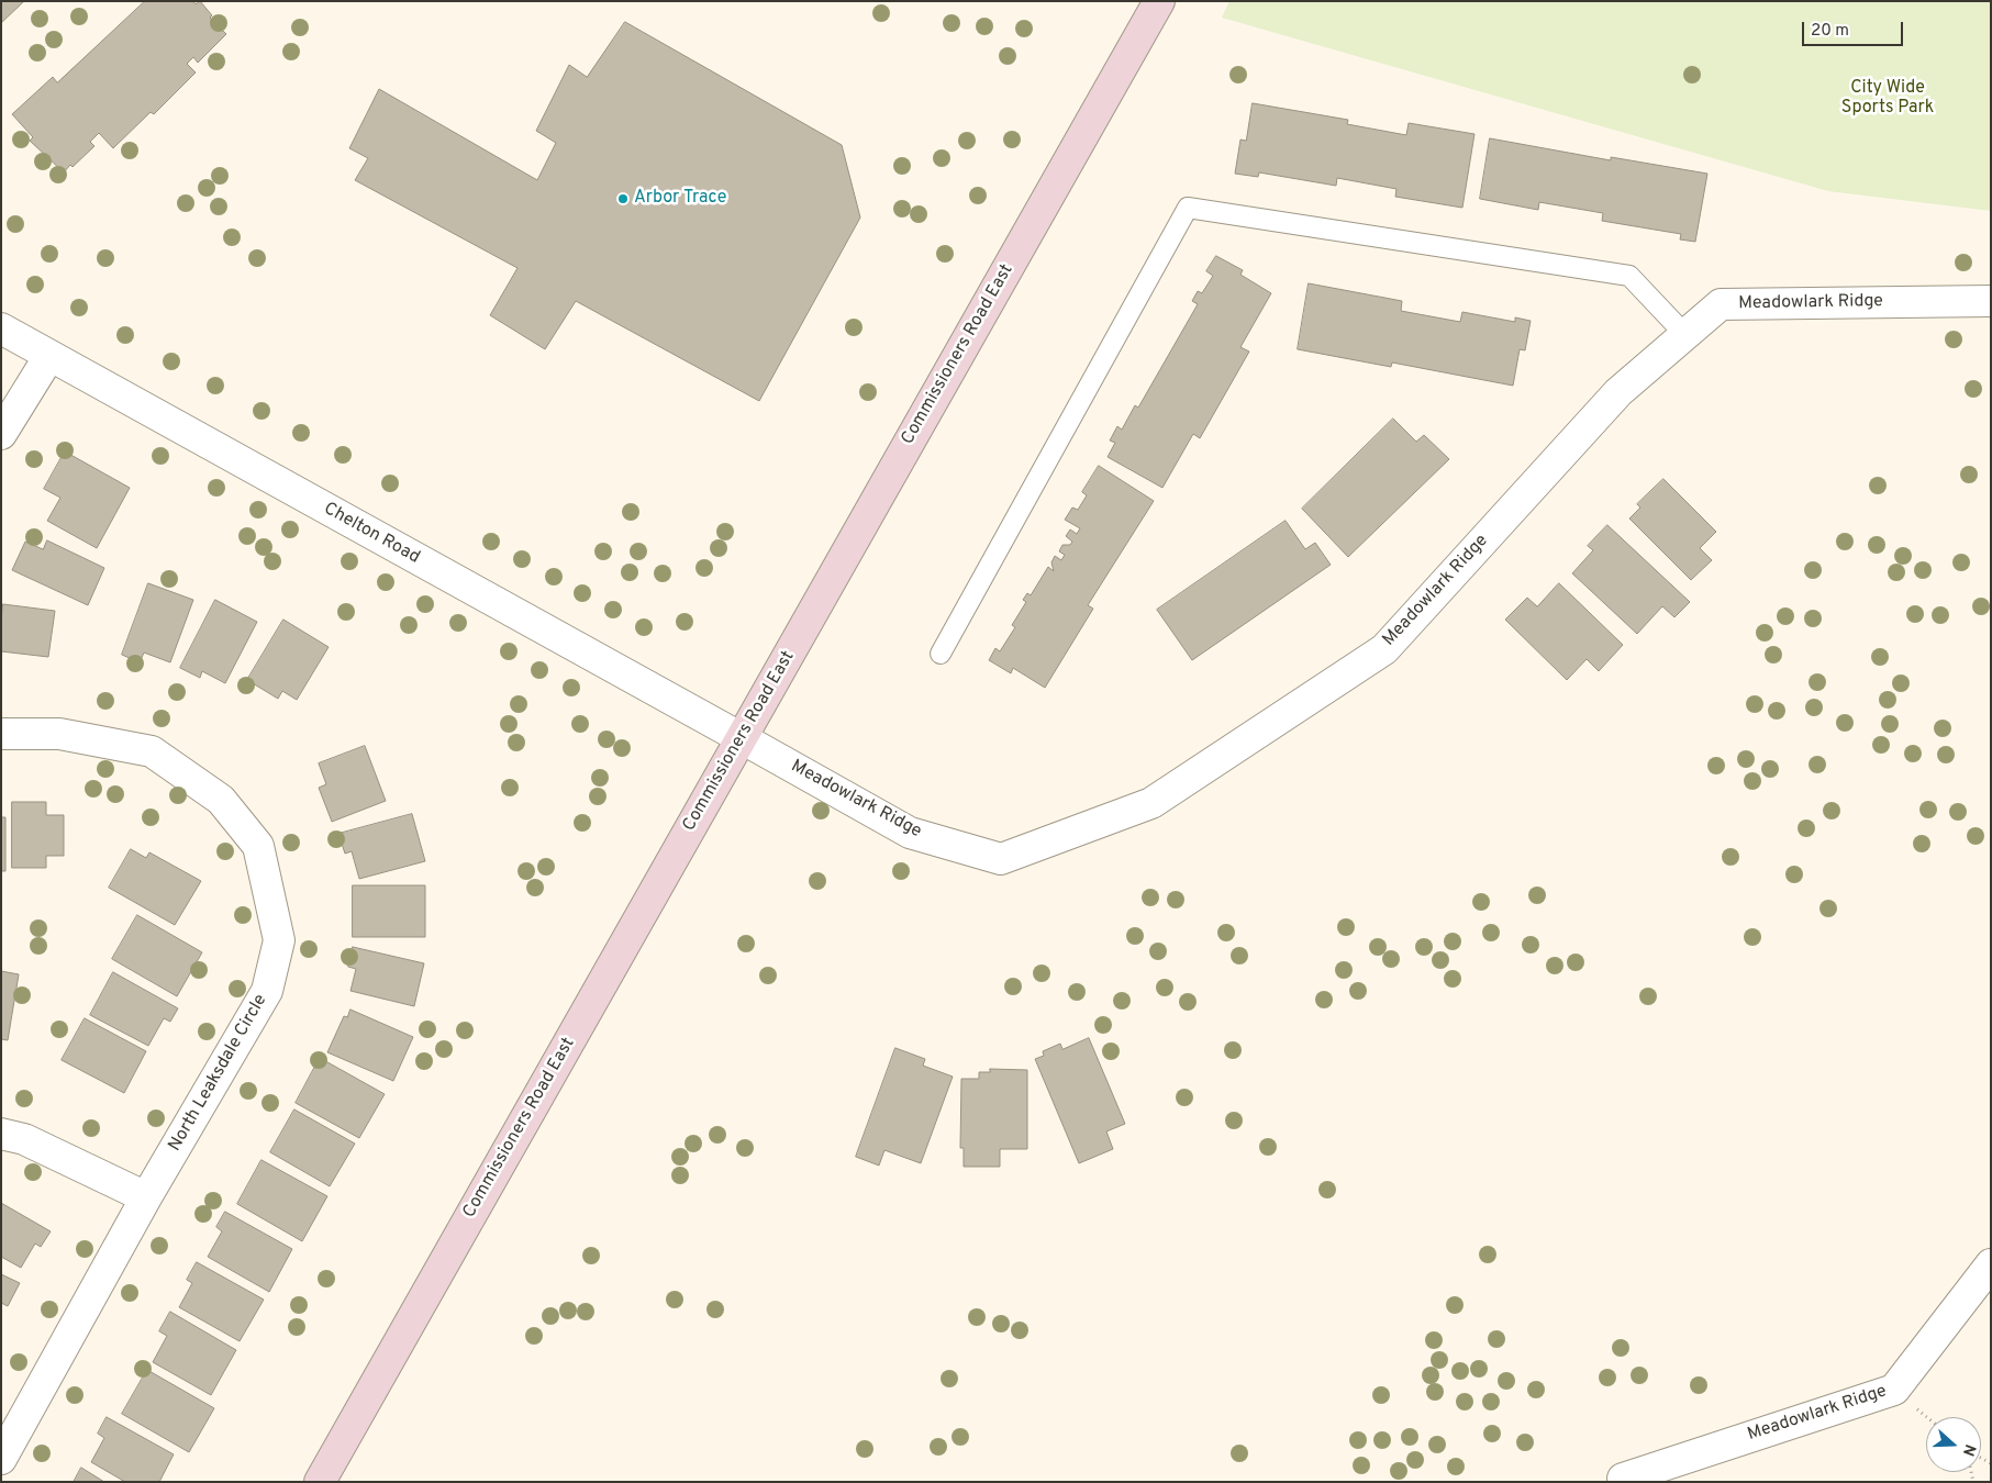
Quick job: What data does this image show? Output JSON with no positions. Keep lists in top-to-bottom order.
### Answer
{
  "streets": {
    "main road": ["Commissioners Road East"],
    "street": ["Meadowlark Ridge", "Chelton Road", "North Leaksdale Circle"]
  },
  "crossings": [
    ["Meadowlark Ridge", "Commissioners Road East"],
    ["Meadowlark Ridge", "Chelton Road"],
    ["Commissioners Road East", "Chelton Road"]
  ],
  "parks": ["City Wide Sports Park"],
  "places": ["Arbor Trace"],
  "scale_bar": "20 m",
  "north": "right"
}
